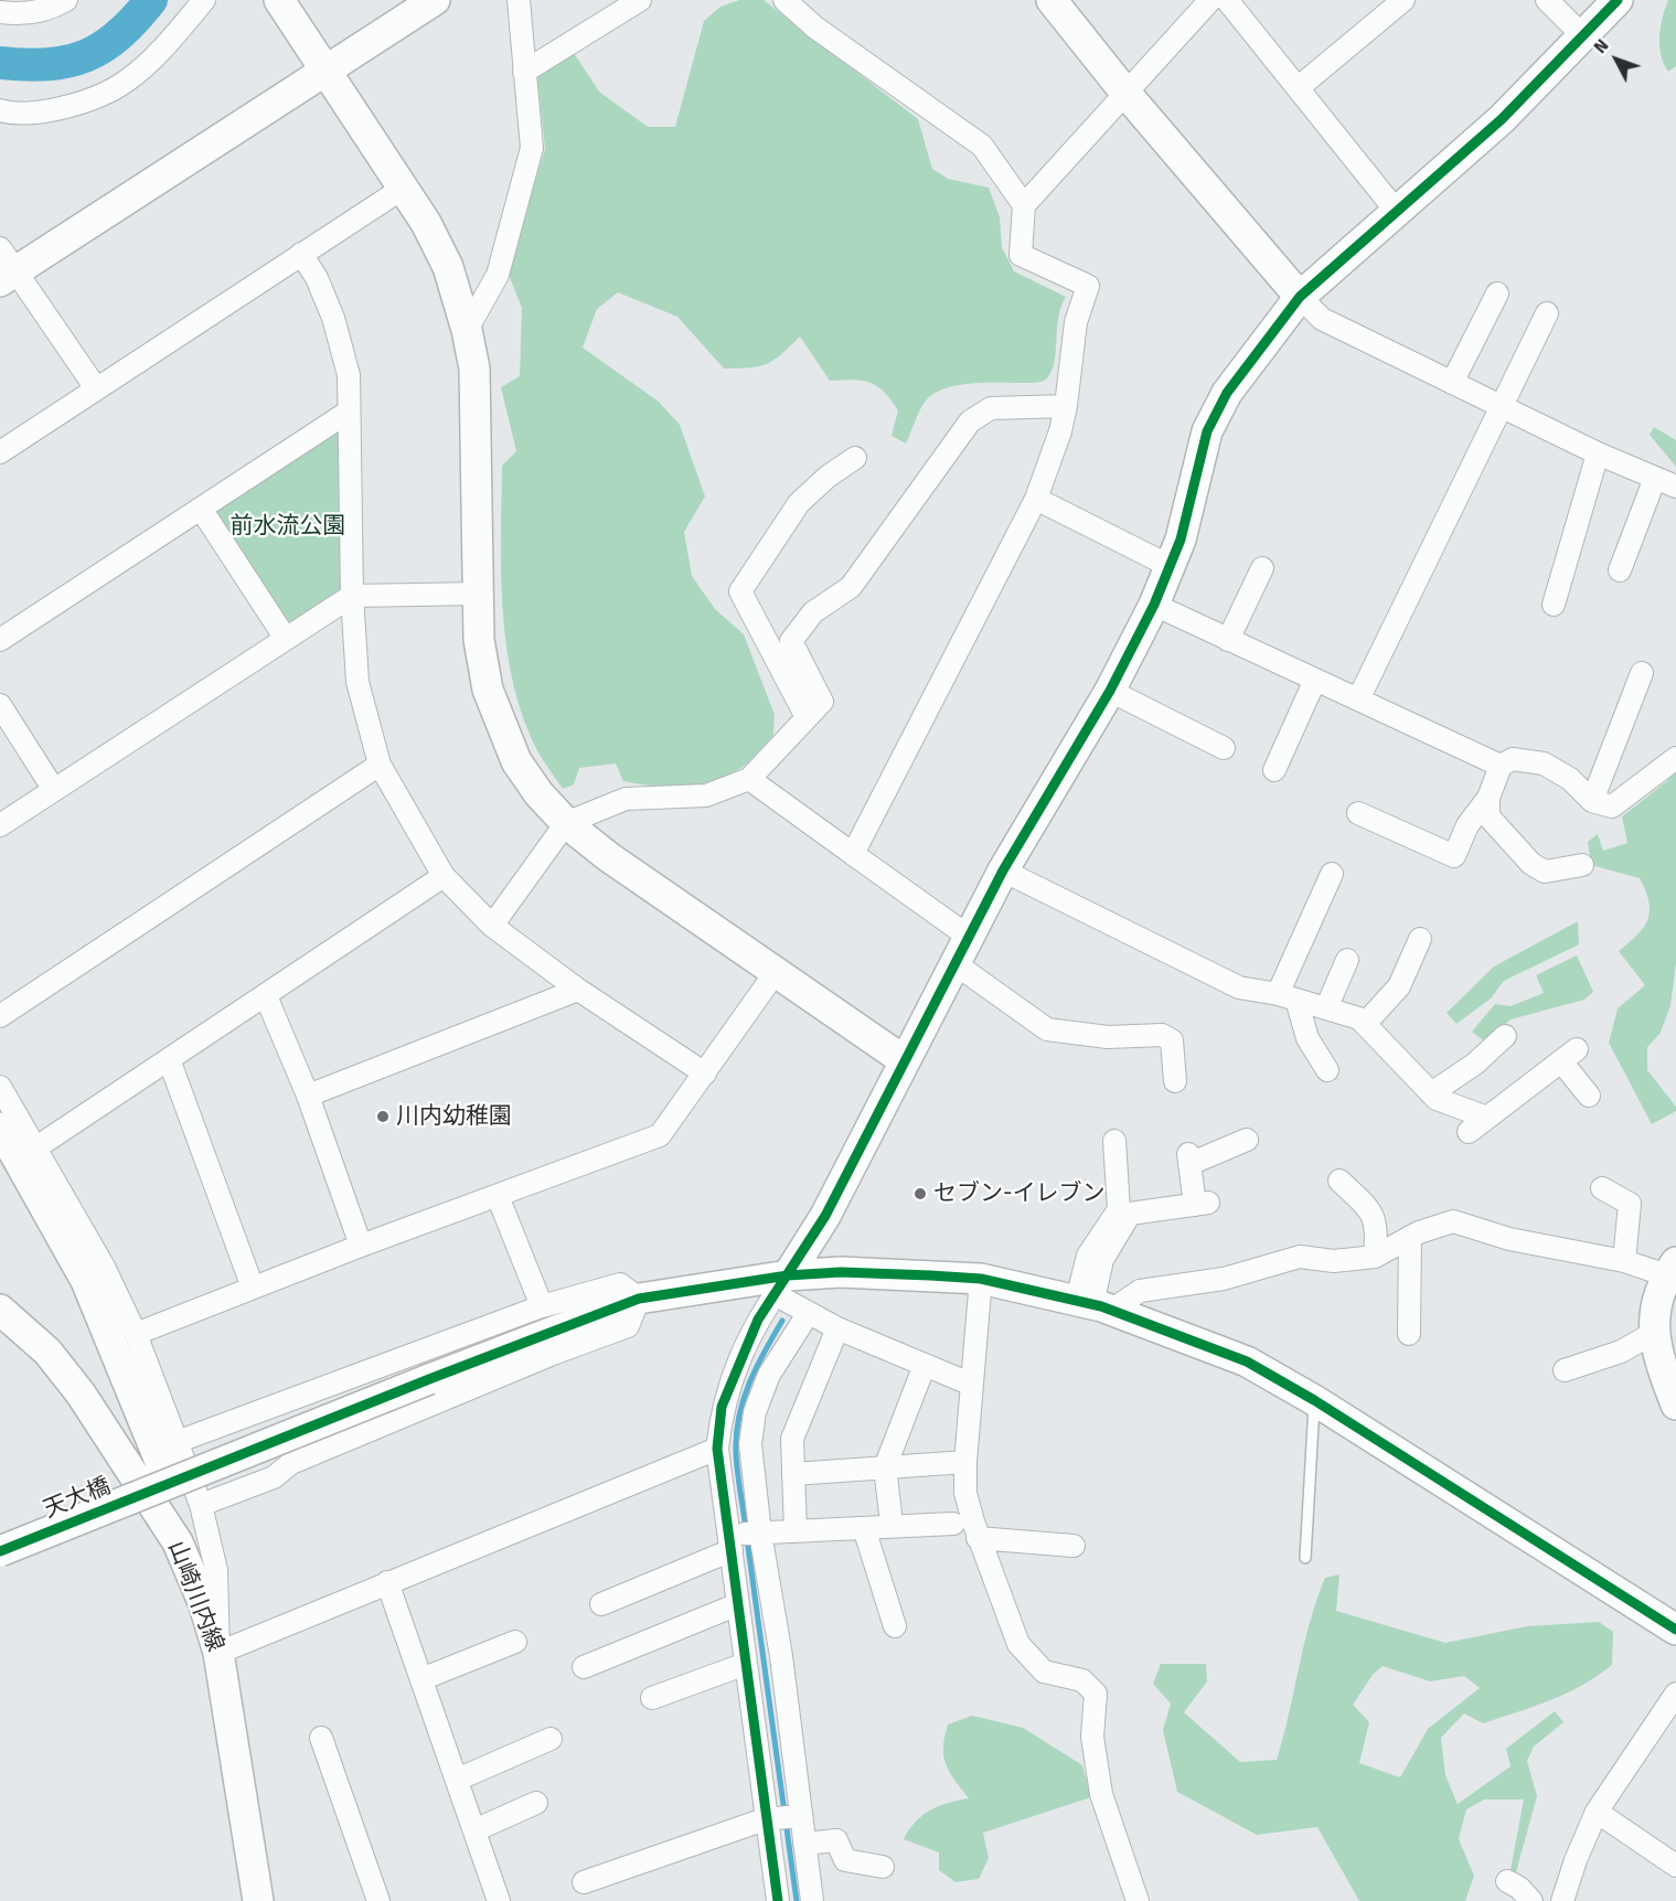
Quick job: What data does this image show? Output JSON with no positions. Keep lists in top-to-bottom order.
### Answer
{
  "streets": {
    "street": ["天大橋", "山崎川内線"]
  },
  "parks": ["前水流公園"],
  "places": ["川内幼稚園", "セブン-イレブン"],
  "north": "top left"
}
